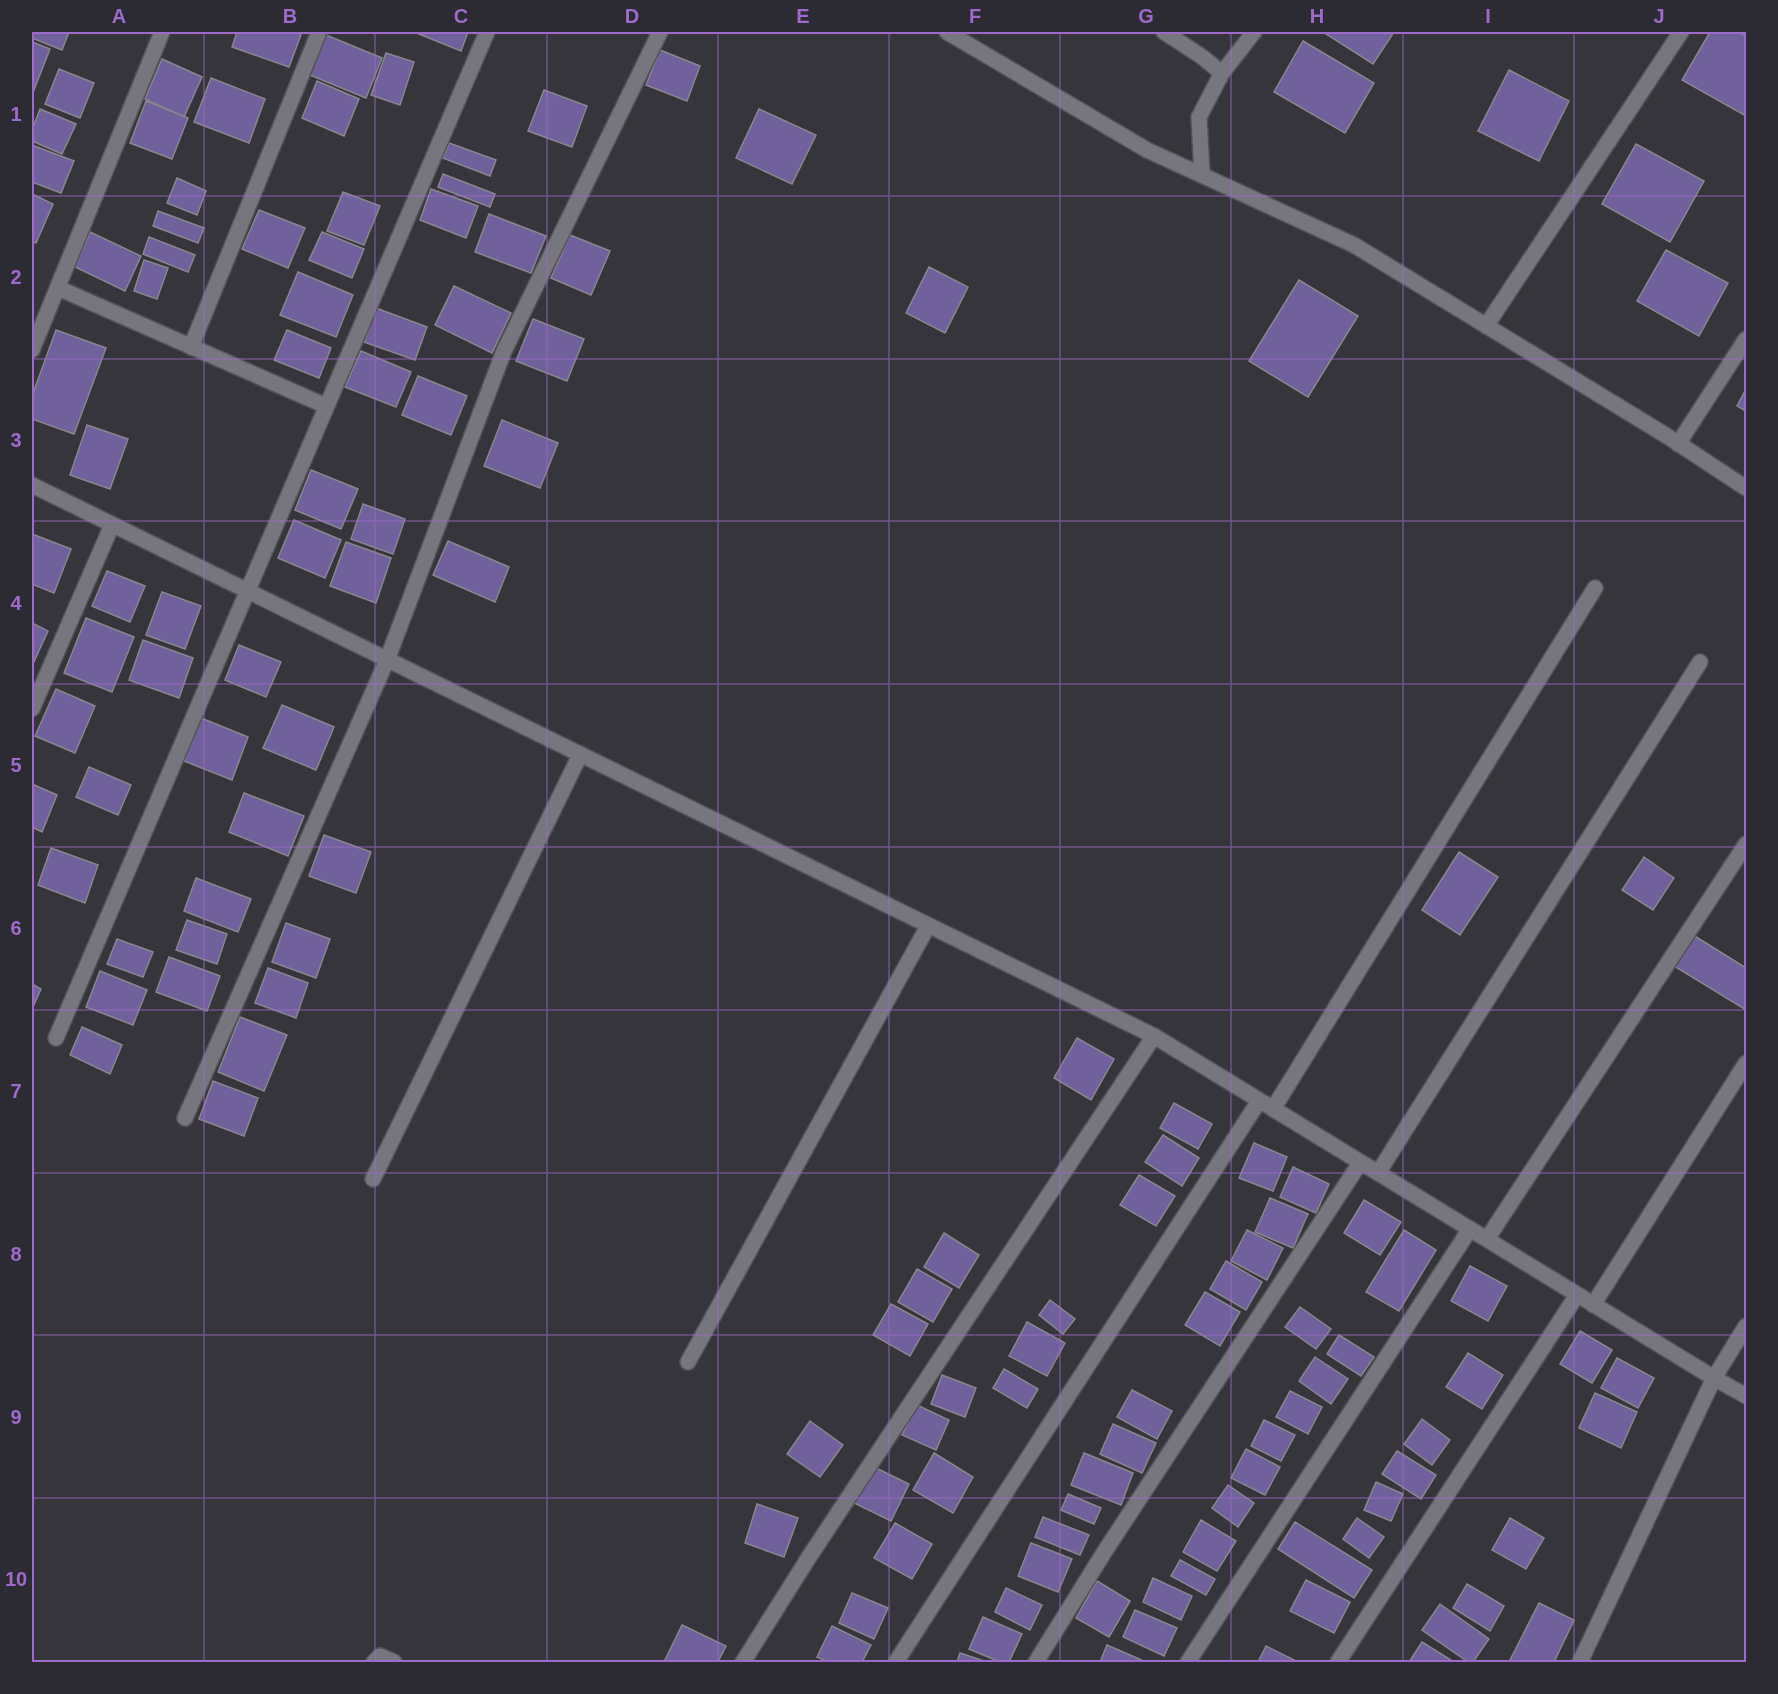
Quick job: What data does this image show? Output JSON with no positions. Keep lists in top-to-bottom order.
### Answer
{
  "grid": {
    "columns": [
      "A",
      "B",
      "C",
      "D",
      "E",
      "F",
      "G",
      "H",
      "I",
      "J"
    ],
    "rows": [
      "1",
      "2",
      "3",
      "4",
      "5",
      "6",
      "7",
      "8",
      "9",
      "10"
    ]
  }
}
